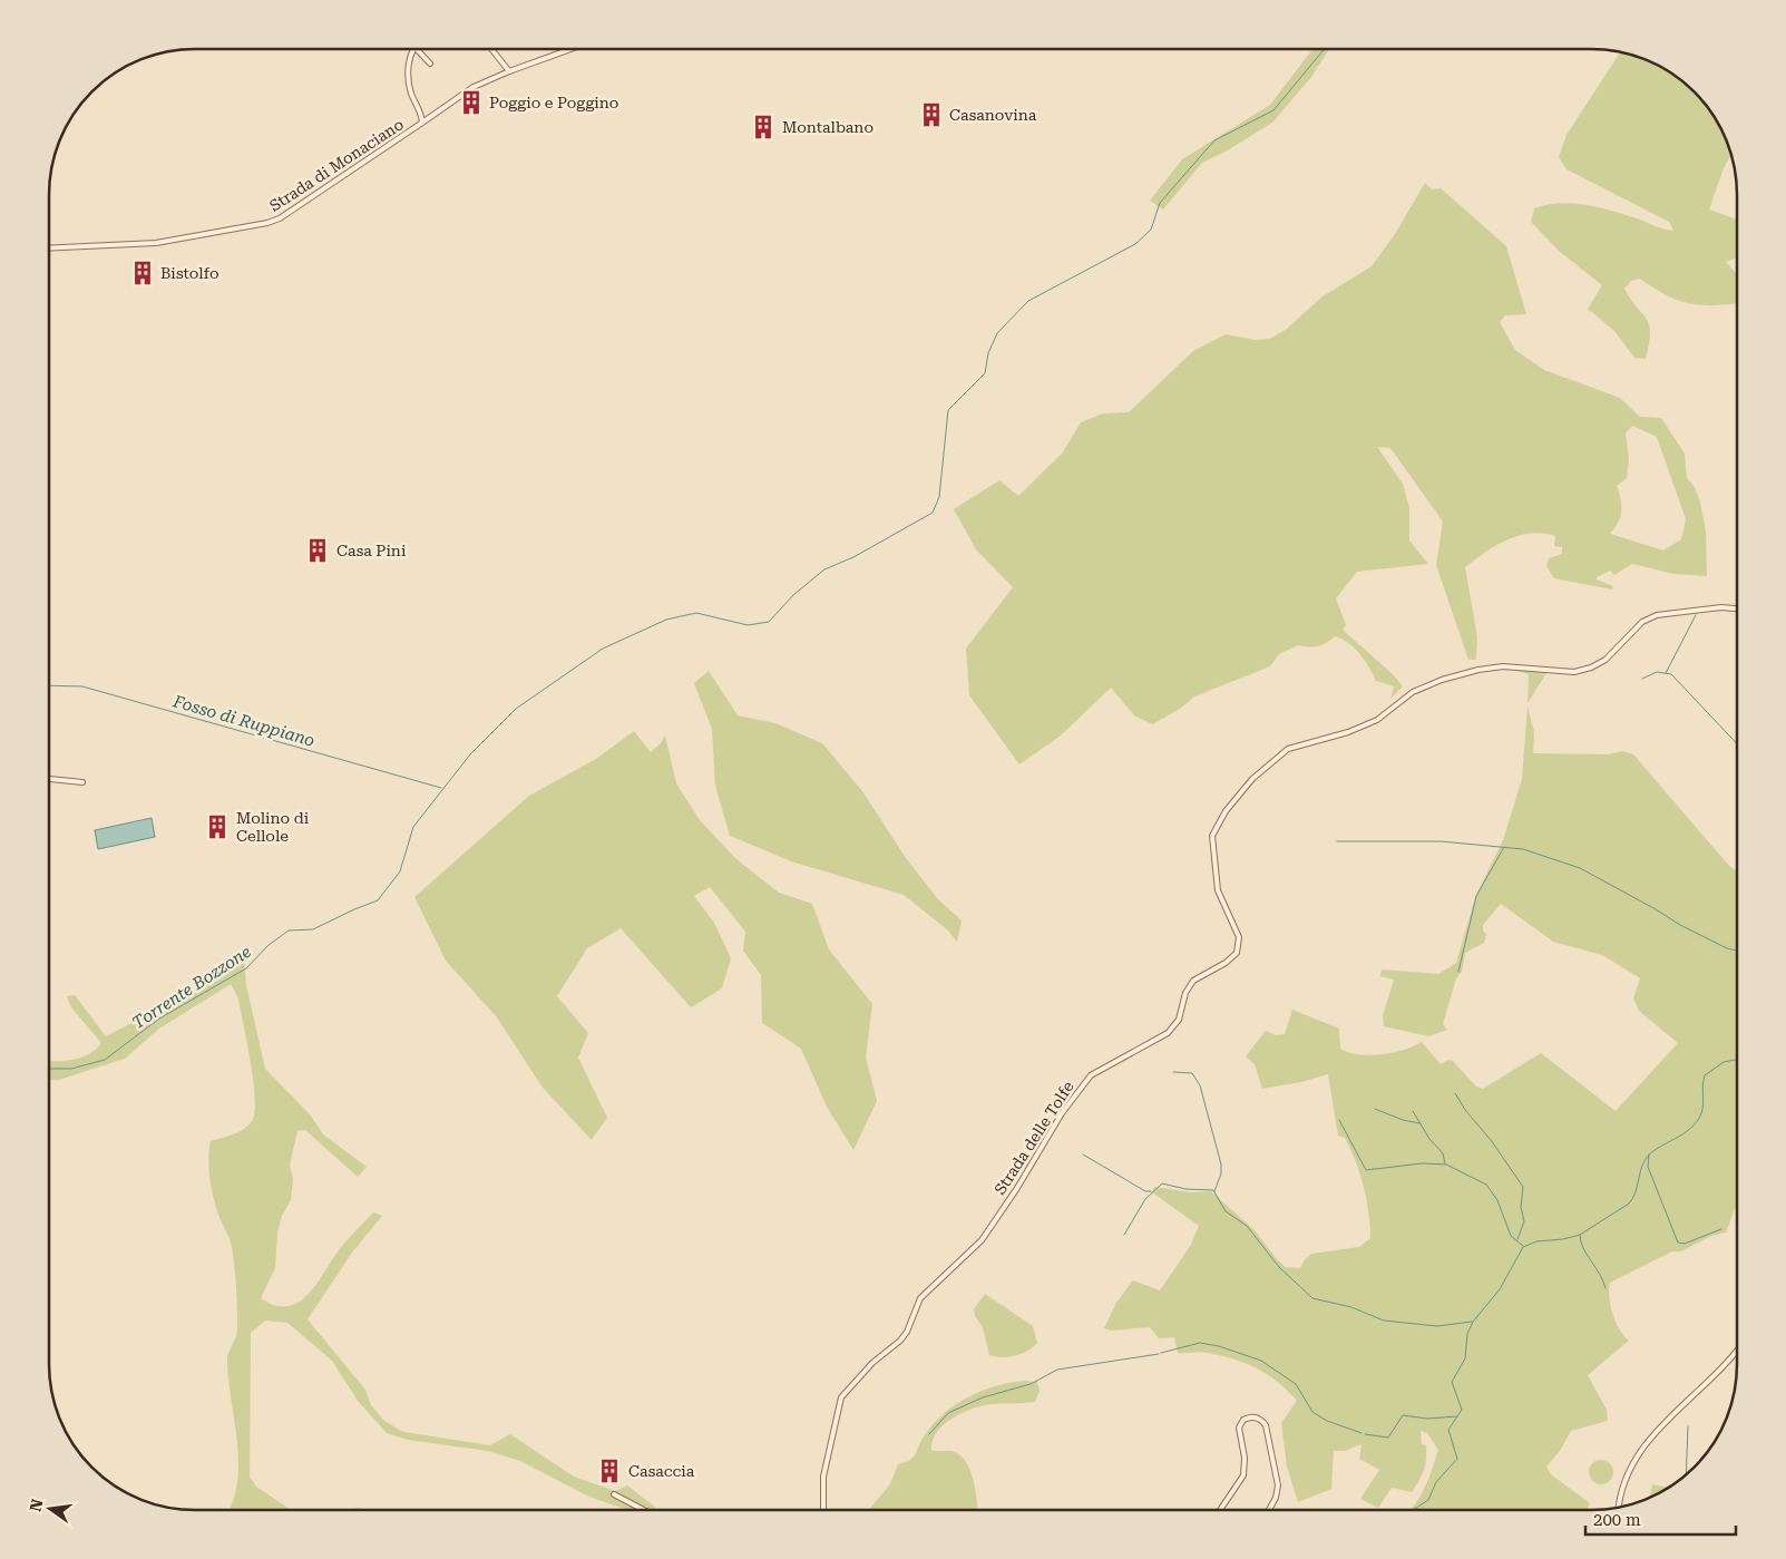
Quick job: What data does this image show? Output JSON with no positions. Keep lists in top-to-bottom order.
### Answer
{
  "streets": {
    "street": ["Strada di Monaciano", "Strada delle Tolfe"]
  },
  "water": ["Fosso di Ruppiano", "Torrente Bozzone"],
  "places": {
    "building": [
      "Poggio e Poggino",
      "Casanovina",
      "Montalbano",
      "Bistolfo",
      "Casa Pini",
      "Molino di Cellole",
      "Casaccia"
    ]
  },
  "scale_bar": "200 m",
  "north": "left"
}
